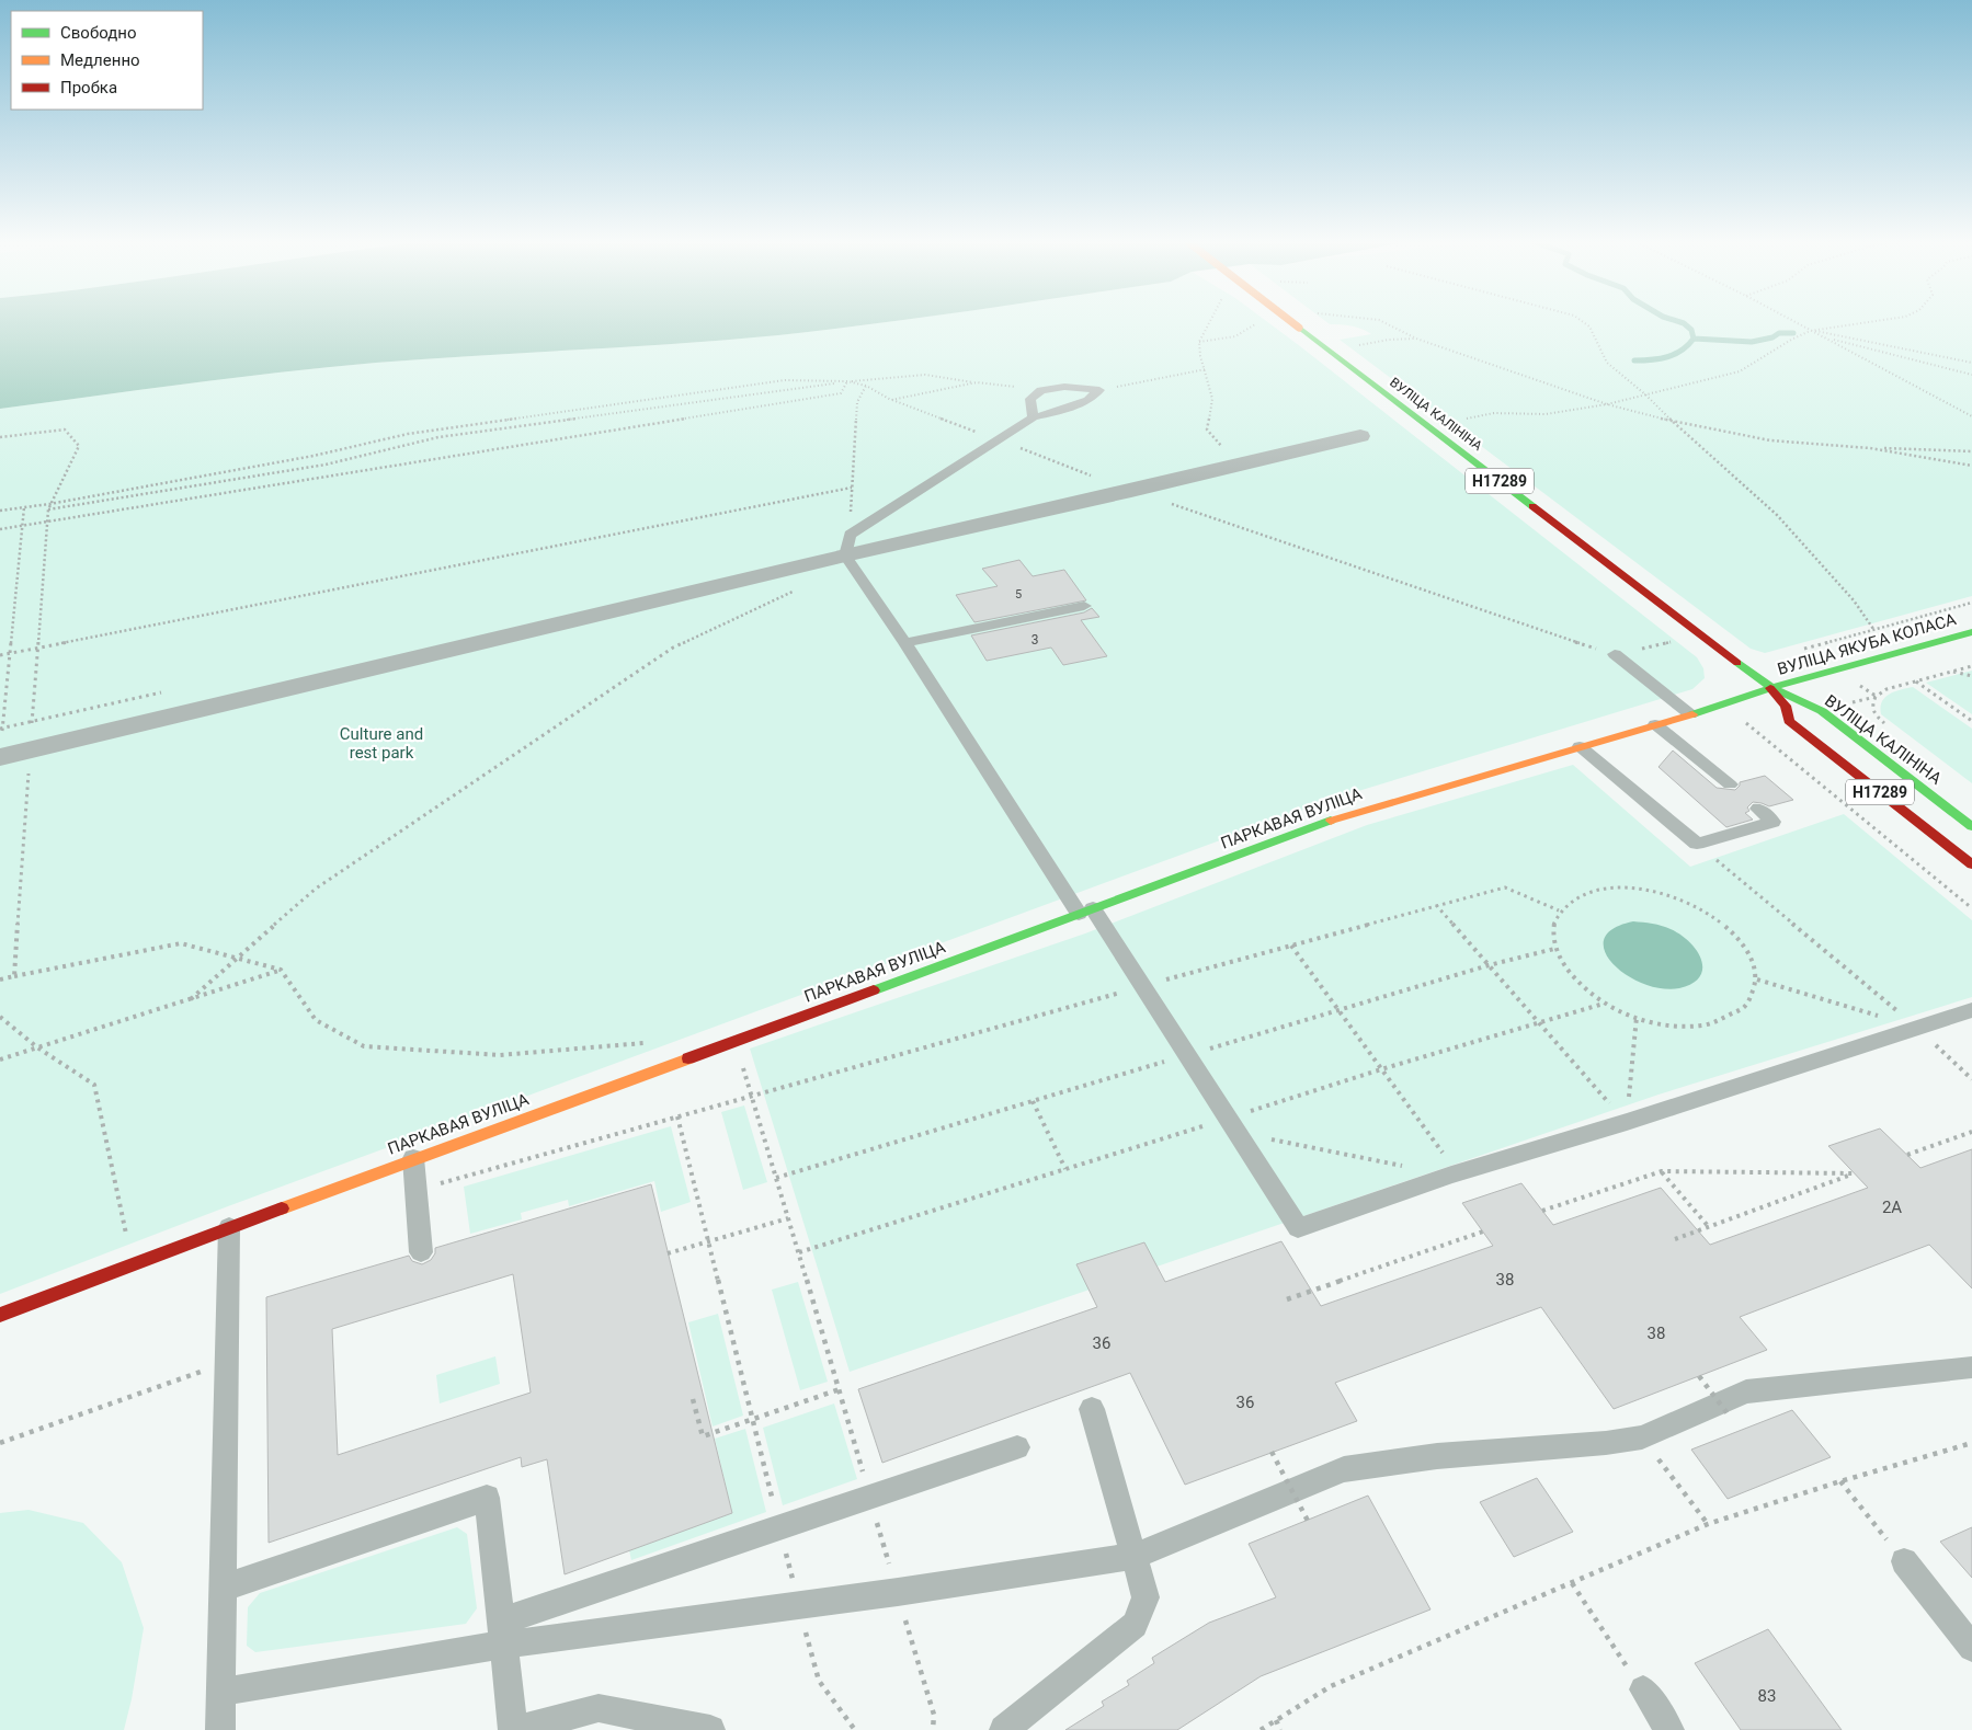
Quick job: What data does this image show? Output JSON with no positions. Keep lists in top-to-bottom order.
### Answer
{
  "streets": {
    "main road": [
      "ВУЛІЦА КАЛІНІНА",
      "Н17289",
      "ВУЛІЦА ЯКУБА КОЛАСА",
      "ПАРКАВАЯ ВУЛІЦА"
    ]
  },
  "crossings": [
    ["ВУЛІЦА КАЛІНІНА", "ВУЛІЦА ЯКУБА КОЛАСА"],
    ["ВУЛІЦА КАЛІНІНА", "ПАРКАВАЯ ВУЛІЦА"],
    ["ВУЛІЦА ЯКУБА КОЛАСА", "ПАРКАВАЯ ВУЛІЦА"]
  ],
  "parks": ["Culture and rest park"],
  "house_numbers": [
    "5",
    "3",
    "2А",
    "38",
    "38",
    "36",
    "36",
    "83"
  ],
  "legend": ["Свободно", "Медленно", "Пробка"]
}
